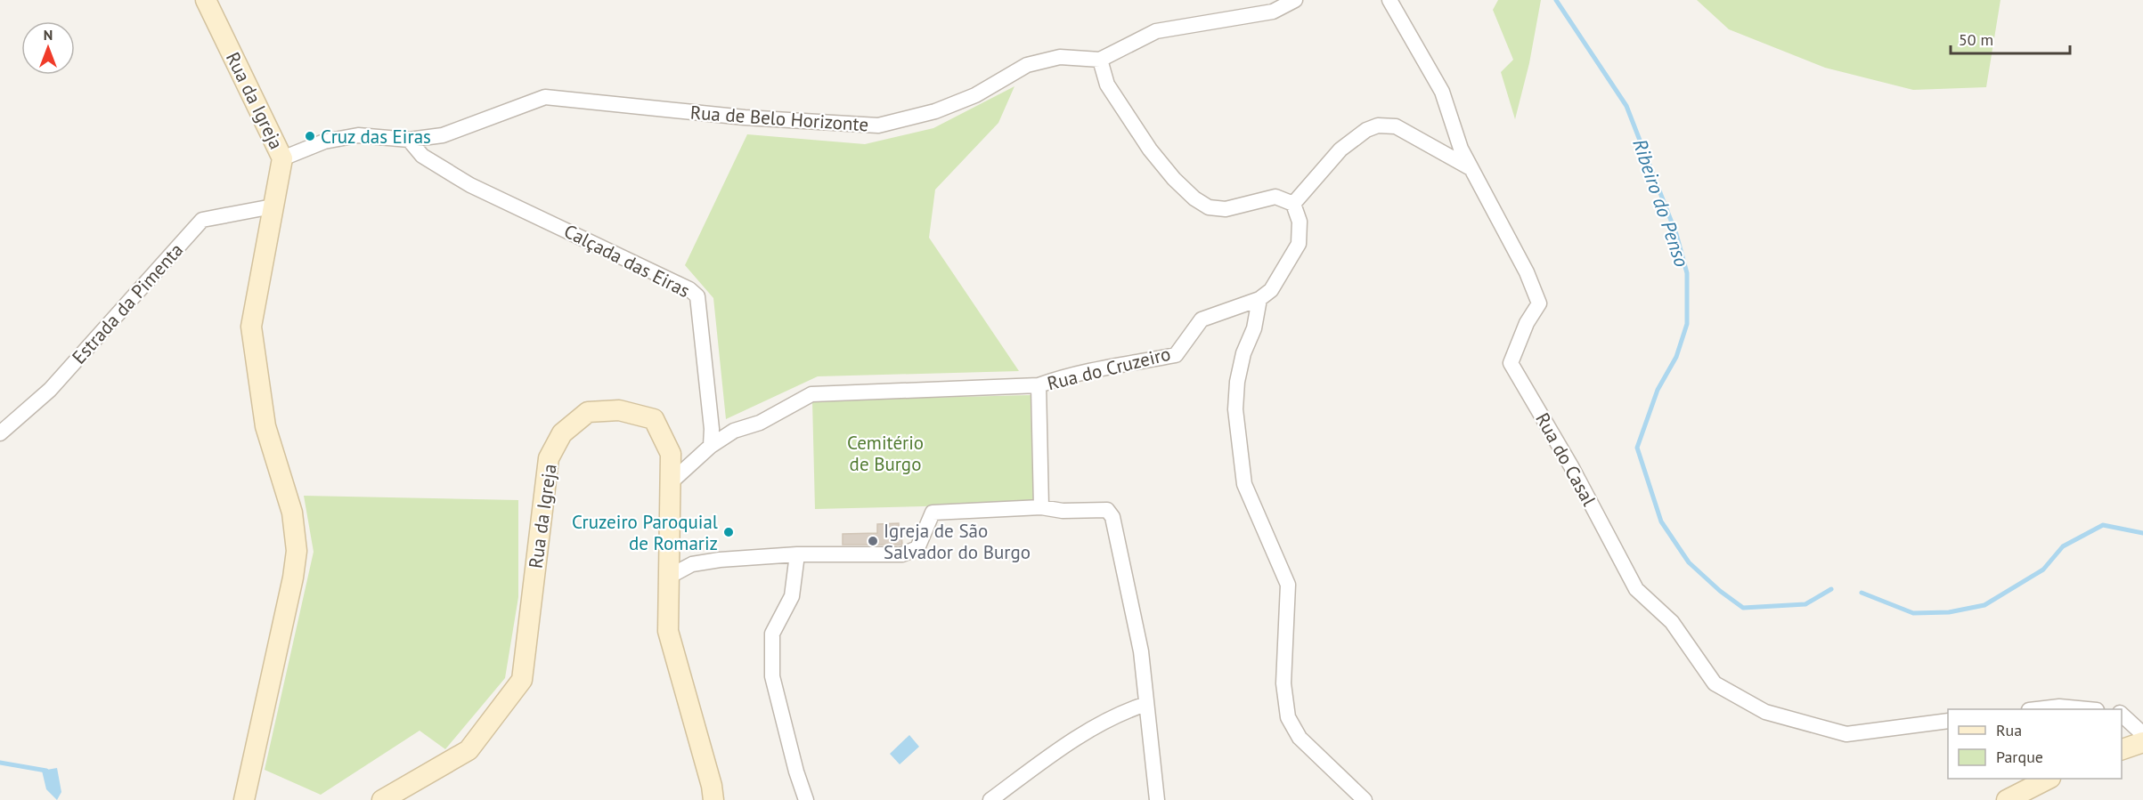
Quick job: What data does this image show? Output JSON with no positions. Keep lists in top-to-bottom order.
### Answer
{
  "streets": {
    "street": [
      "Rua da Igreja",
      "Rua de Belo Horizonte",
      "Calçada das Eiras",
      "Estrada da Pimenta",
      "Rua do Cruzeiro",
      "Rua do Casal"
    ]
  },
  "crossings": [
    ["Rua da Igreja", "Rua de Belo Horizonte"],
    ["Rua da Igreja", "Estrada da Pimenta"],
    ["Rua de Belo Horizonte", "Calçada das Eiras"]
  ],
  "water": ["Ribeiro do Penso"],
  "parks": ["Cemitério de Burgo"],
  "places": ["Cruz das Eiras", "Cruzeiro Paroquial de Romariz", "Igreja de São Salvador do Burgo"],
  "legend": ["Rua", "Parque"],
  "scale_bar": "50 m",
  "north": "top"
}
